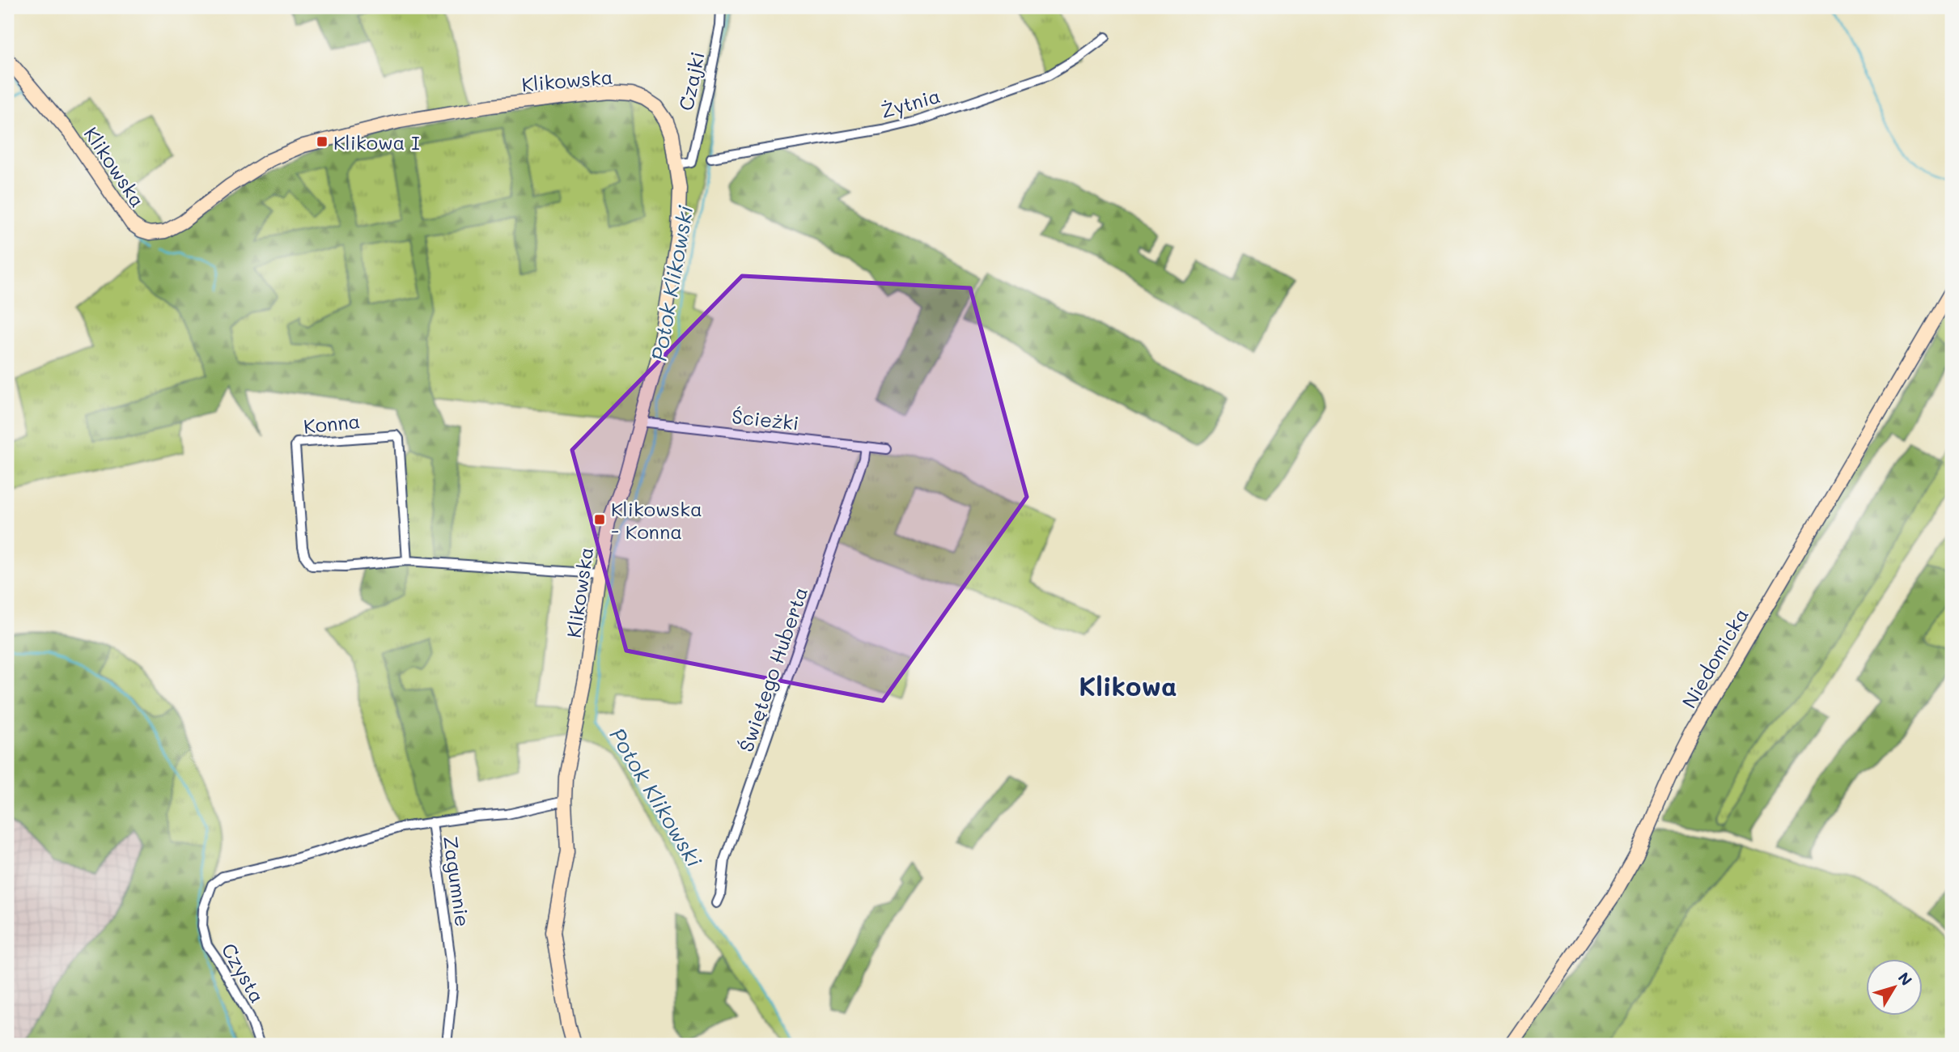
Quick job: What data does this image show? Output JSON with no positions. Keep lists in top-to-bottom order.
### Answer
{
  "streets": {
    "street": [
      "Klikowska",
      "Czajki",
      "Żytnia",
      "Ścieżki",
      "Konna",
      "Niedomicka",
      "Świętego Huberta",
      "Zagumnie",
      "Czysta"
    ]
  },
  "crossings": [
    ["Klikowska", "Czajki"],
    ["Klikowska", "Ścieżki"],
    ["Klikowska", "Konna"],
    ["Klikowska", "Zagumnie"],
    ["Ścieżki", "Świętego Huberta"],
    ["Zagumnie", "Czysta"]
  ],
  "districts": ["Klikowa"],
  "water": ["Potok Klikowski"],
  "places": {
    "transit": ["Klikowa I", "Klikowska - Konna"]
  },
  "north": "top right"
}
